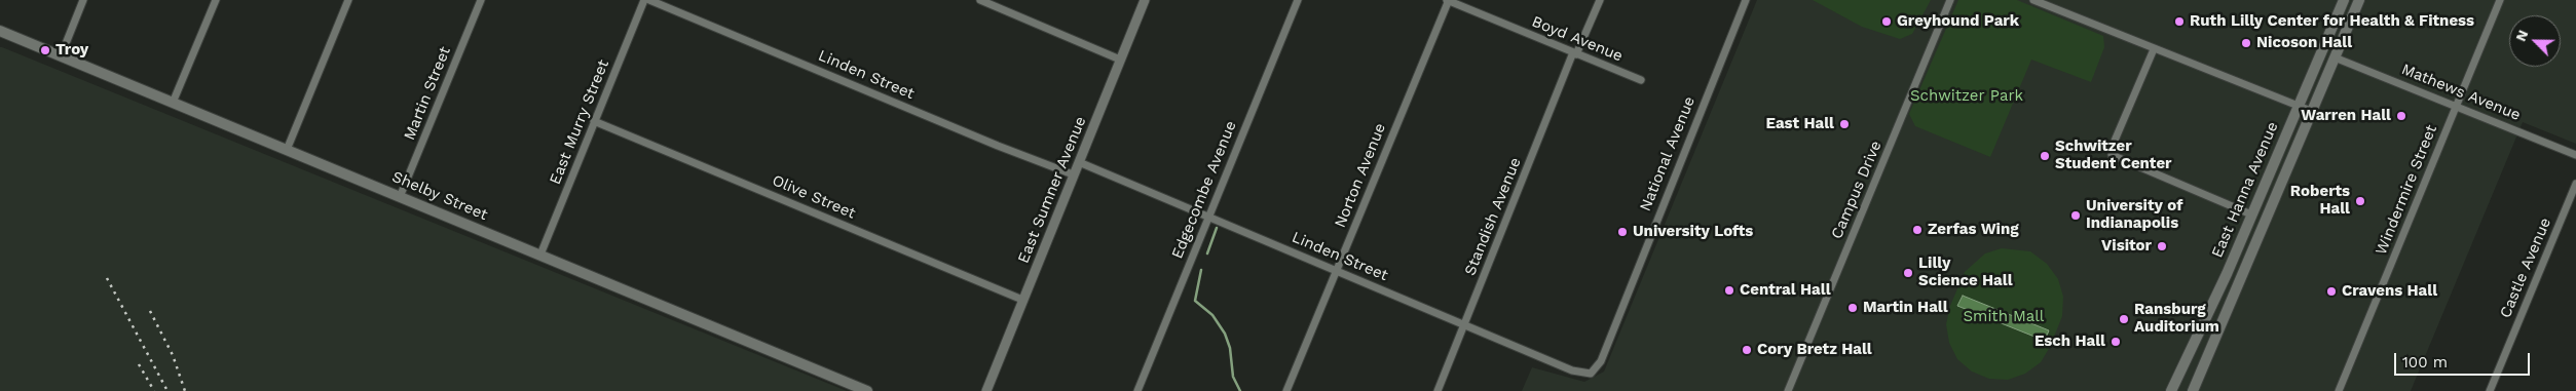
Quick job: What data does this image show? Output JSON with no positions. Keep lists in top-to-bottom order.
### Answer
{
  "streets": {
    "main road": ["East Hanna Avenue", "Shelby Street"],
    "street": [
      "Boyd Avenue",
      "Linden Street",
      "Mathews Avenue",
      "Martin Street",
      "East Murry Street",
      "National Avenue",
      "Norton Avenue",
      "East Sumner Avenue",
      "Edgecombe Avenue",
      "Campus Drive",
      "Windermire Street",
      "Olive Street",
      "Standish Avenue",
      "Castle Avenue"
    ]
  },
  "crossings": [
    ["Boyd Avenue", "Norton Avenue"],
    ["Boyd Avenue", "Standish Avenue"],
    ["Linden Street", "National Avenue"],
    ["Linden Street", "Norton Avenue"],
    ["Linden Street", "East Sumner Avenue"],
    ["Linden Street", "Edgecombe Avenue"],
    ["Linden Street", "Standish Avenue"],
    ["Mathews Avenue", "East Hanna Avenue"],
    ["Mathews Avenue", "Windermire Street"],
    ["Martin Street", "Shelby Street"],
    ["East Murry Street", "Shelby Street"],
    ["East Murry Street", "Olive Street"],
    ["East Sumner Avenue", "Olive Street"]
  ],
  "parks": ["Schwitzer Park", "Smith Mall"],
  "places": [
    "Greyhound Park",
    "Ruth Lilly Center for Health & Fitness",
    "Nicoson Hall",
    "Troy",
    "Warren Hall",
    "East Hall",
    "Schwitzer Student Center",
    "Roberts Hall",
    "University of Indianapolis",
    "Zerfas Wing",
    "University Lofts",
    "Visitor",
    "Lilly Science Hall",
    "Central Hall",
    "Cravens Hall",
    "Martin Hall",
    "Ransburg Auditorium",
    "Esch Hall",
    "Cory Bretz Hall"
  ],
  "scale_bar": "100 m",
  "north": "top left"
}
